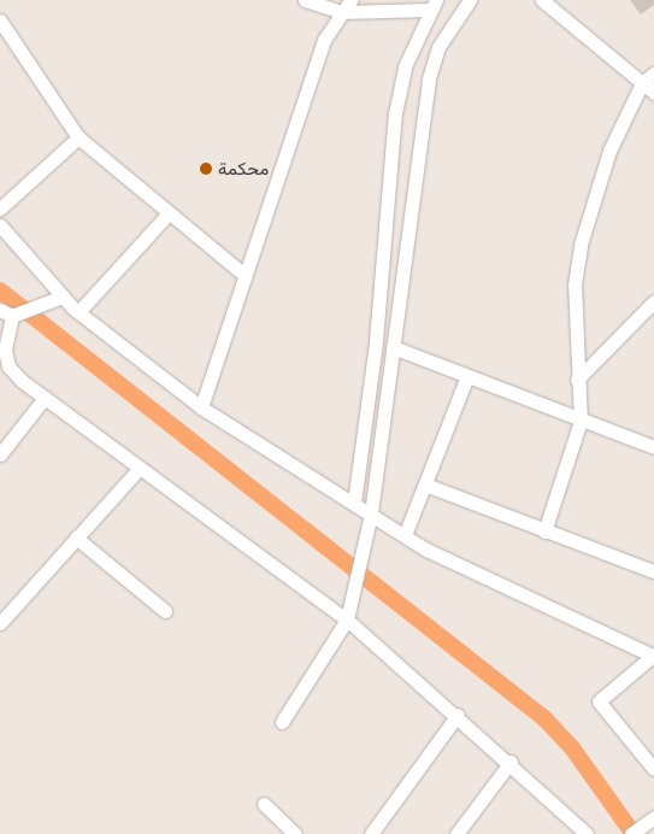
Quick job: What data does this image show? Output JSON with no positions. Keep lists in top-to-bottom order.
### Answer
{
  "places": ["محكمة"]
}
